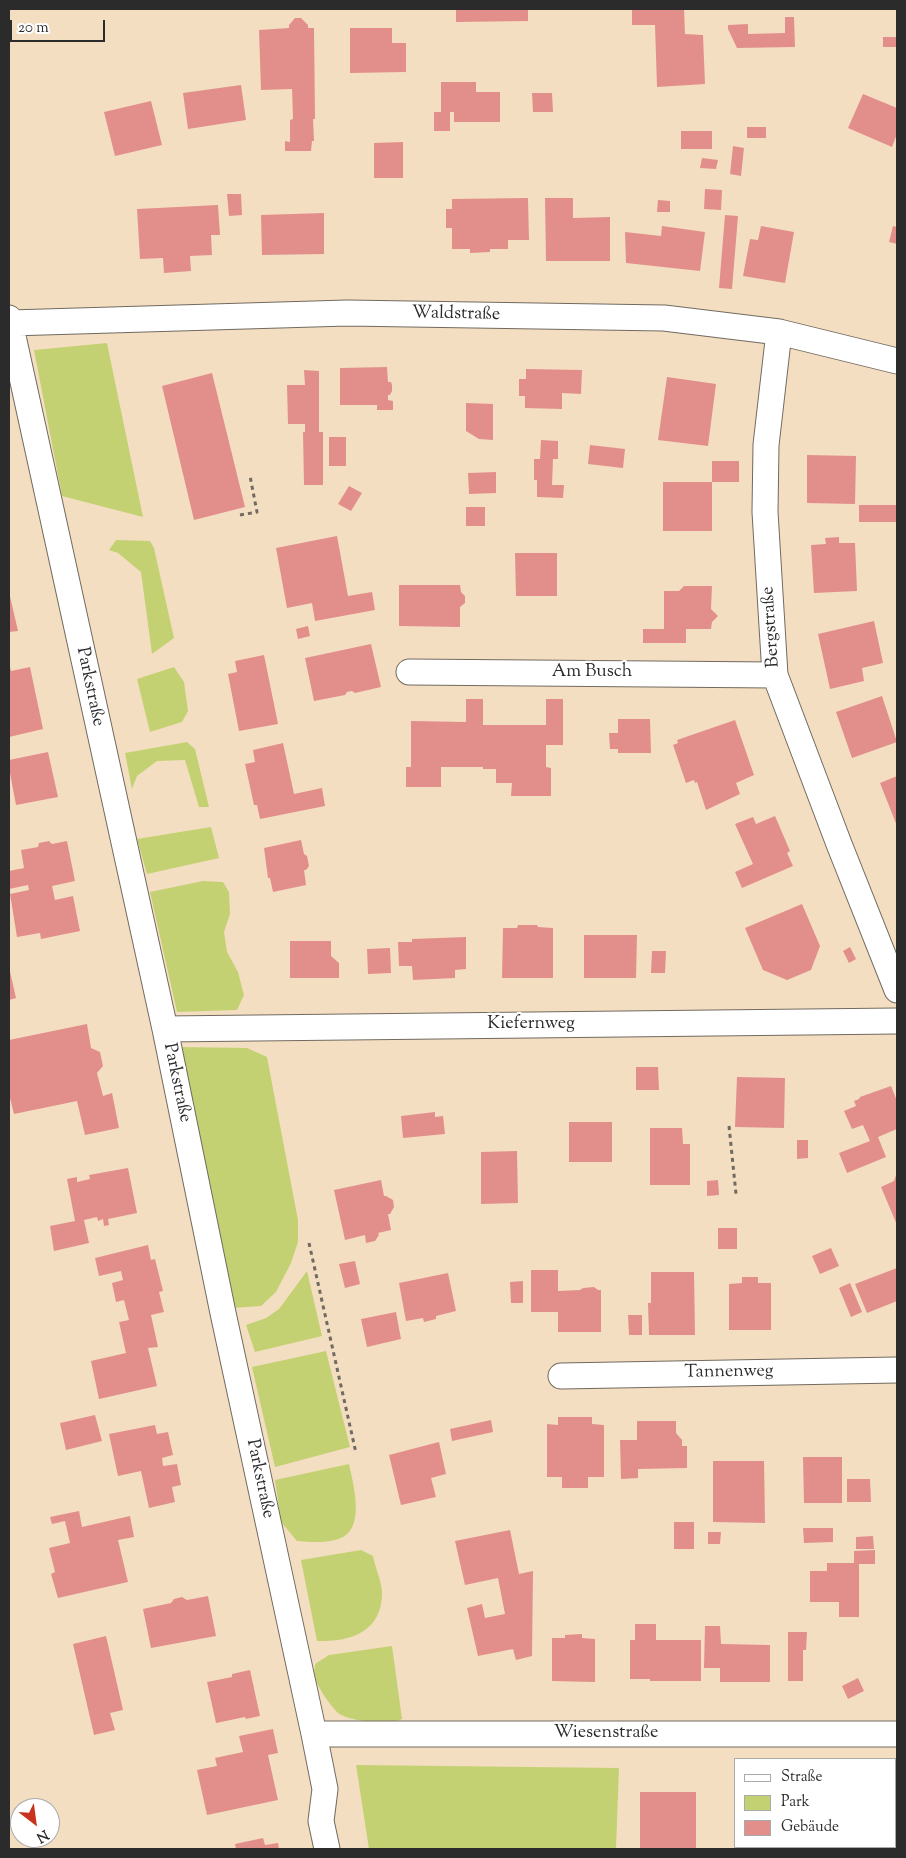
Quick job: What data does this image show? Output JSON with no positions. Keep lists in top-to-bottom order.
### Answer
{
  "streets": {
    "street": [
      "Waldstraße",
      "Bergstraße",
      "Am Busch",
      "Parkstraße",
      "Kiefernweg",
      "Tannenweg",
      "Wiesenstraße"
    ]
  },
  "crossings": [
    ["Waldstraße", "Bergstraße"],
    ["Waldstraße", "Parkstraße"],
    ["Bergstraße", "Am Busch"],
    ["Parkstraße", "Kiefernweg"],
    ["Parkstraße", "Wiesenstraße"]
  ],
  "legend": ["Straße", "Park", "Gebäude"],
  "scale_bar": "20 m",
  "north": "bottom right"
}
